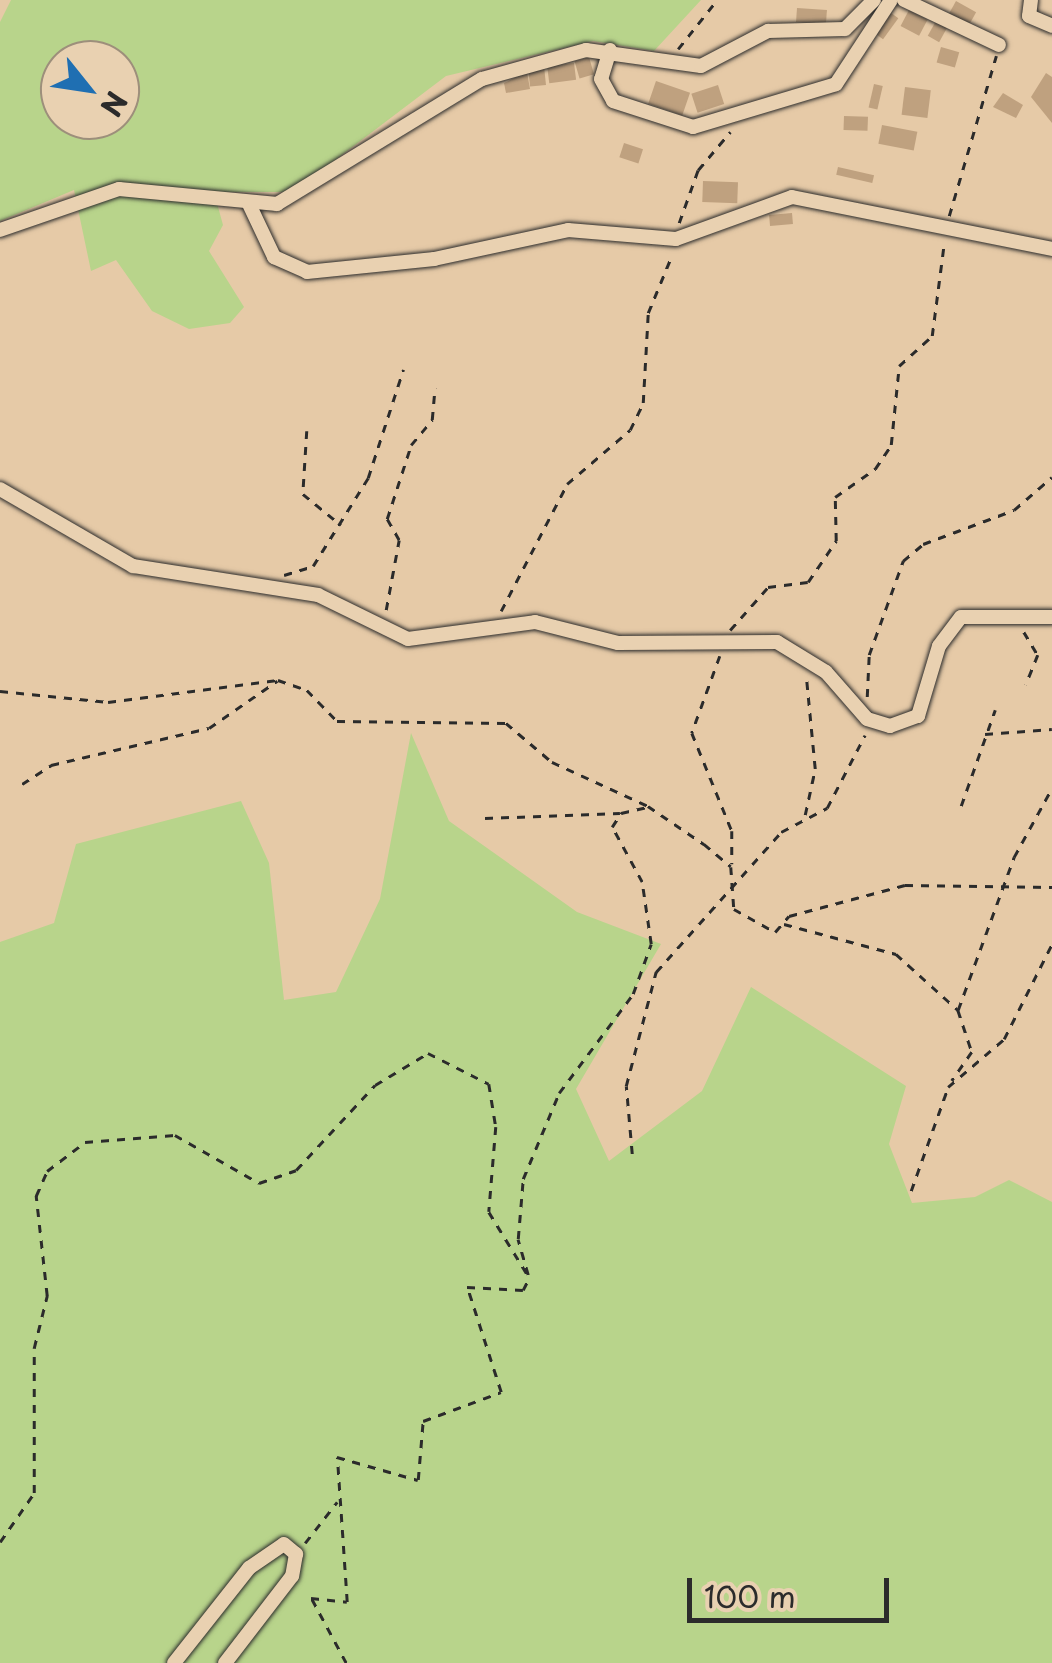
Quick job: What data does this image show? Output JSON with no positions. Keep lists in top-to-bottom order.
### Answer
{
  "scale_bar": "100 m",
  "north": "bottom right"
}
